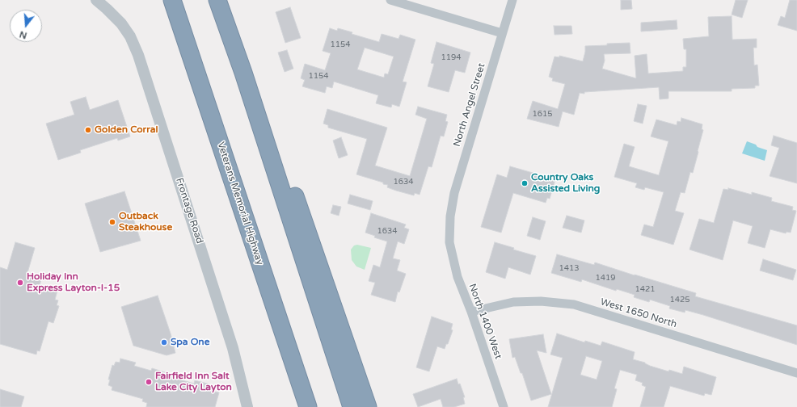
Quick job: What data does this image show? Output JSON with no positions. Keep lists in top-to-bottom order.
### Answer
{
  "streets": {
    "highway": ["Veterans Memorial Highway"],
    "street": [
      "North Angel Street",
      "Frontage Road",
      "West 1650 North",
      "North 1400 West"
    ]
  },
  "crossings": [
    ["North Angel Street", "North 1400 West"],
    ["West 1650 North", "North 1400 West"]
  ],
  "places": [
    "Golden Corral",
    "Country Oaks Assisted Living",
    "Outback Steakhouse",
    "Holiday Inn Express Layton-I-15",
    "Spa One",
    "Fairfield Inn Salt Lake City Layton"
  ],
  "house_numbers": [
    "1154",
    "1194",
    "1154",
    "1615",
    "1634",
    "1634",
    "1413",
    "1419",
    "1421",
    "1425"
  ],
  "north": "bottom"
}
